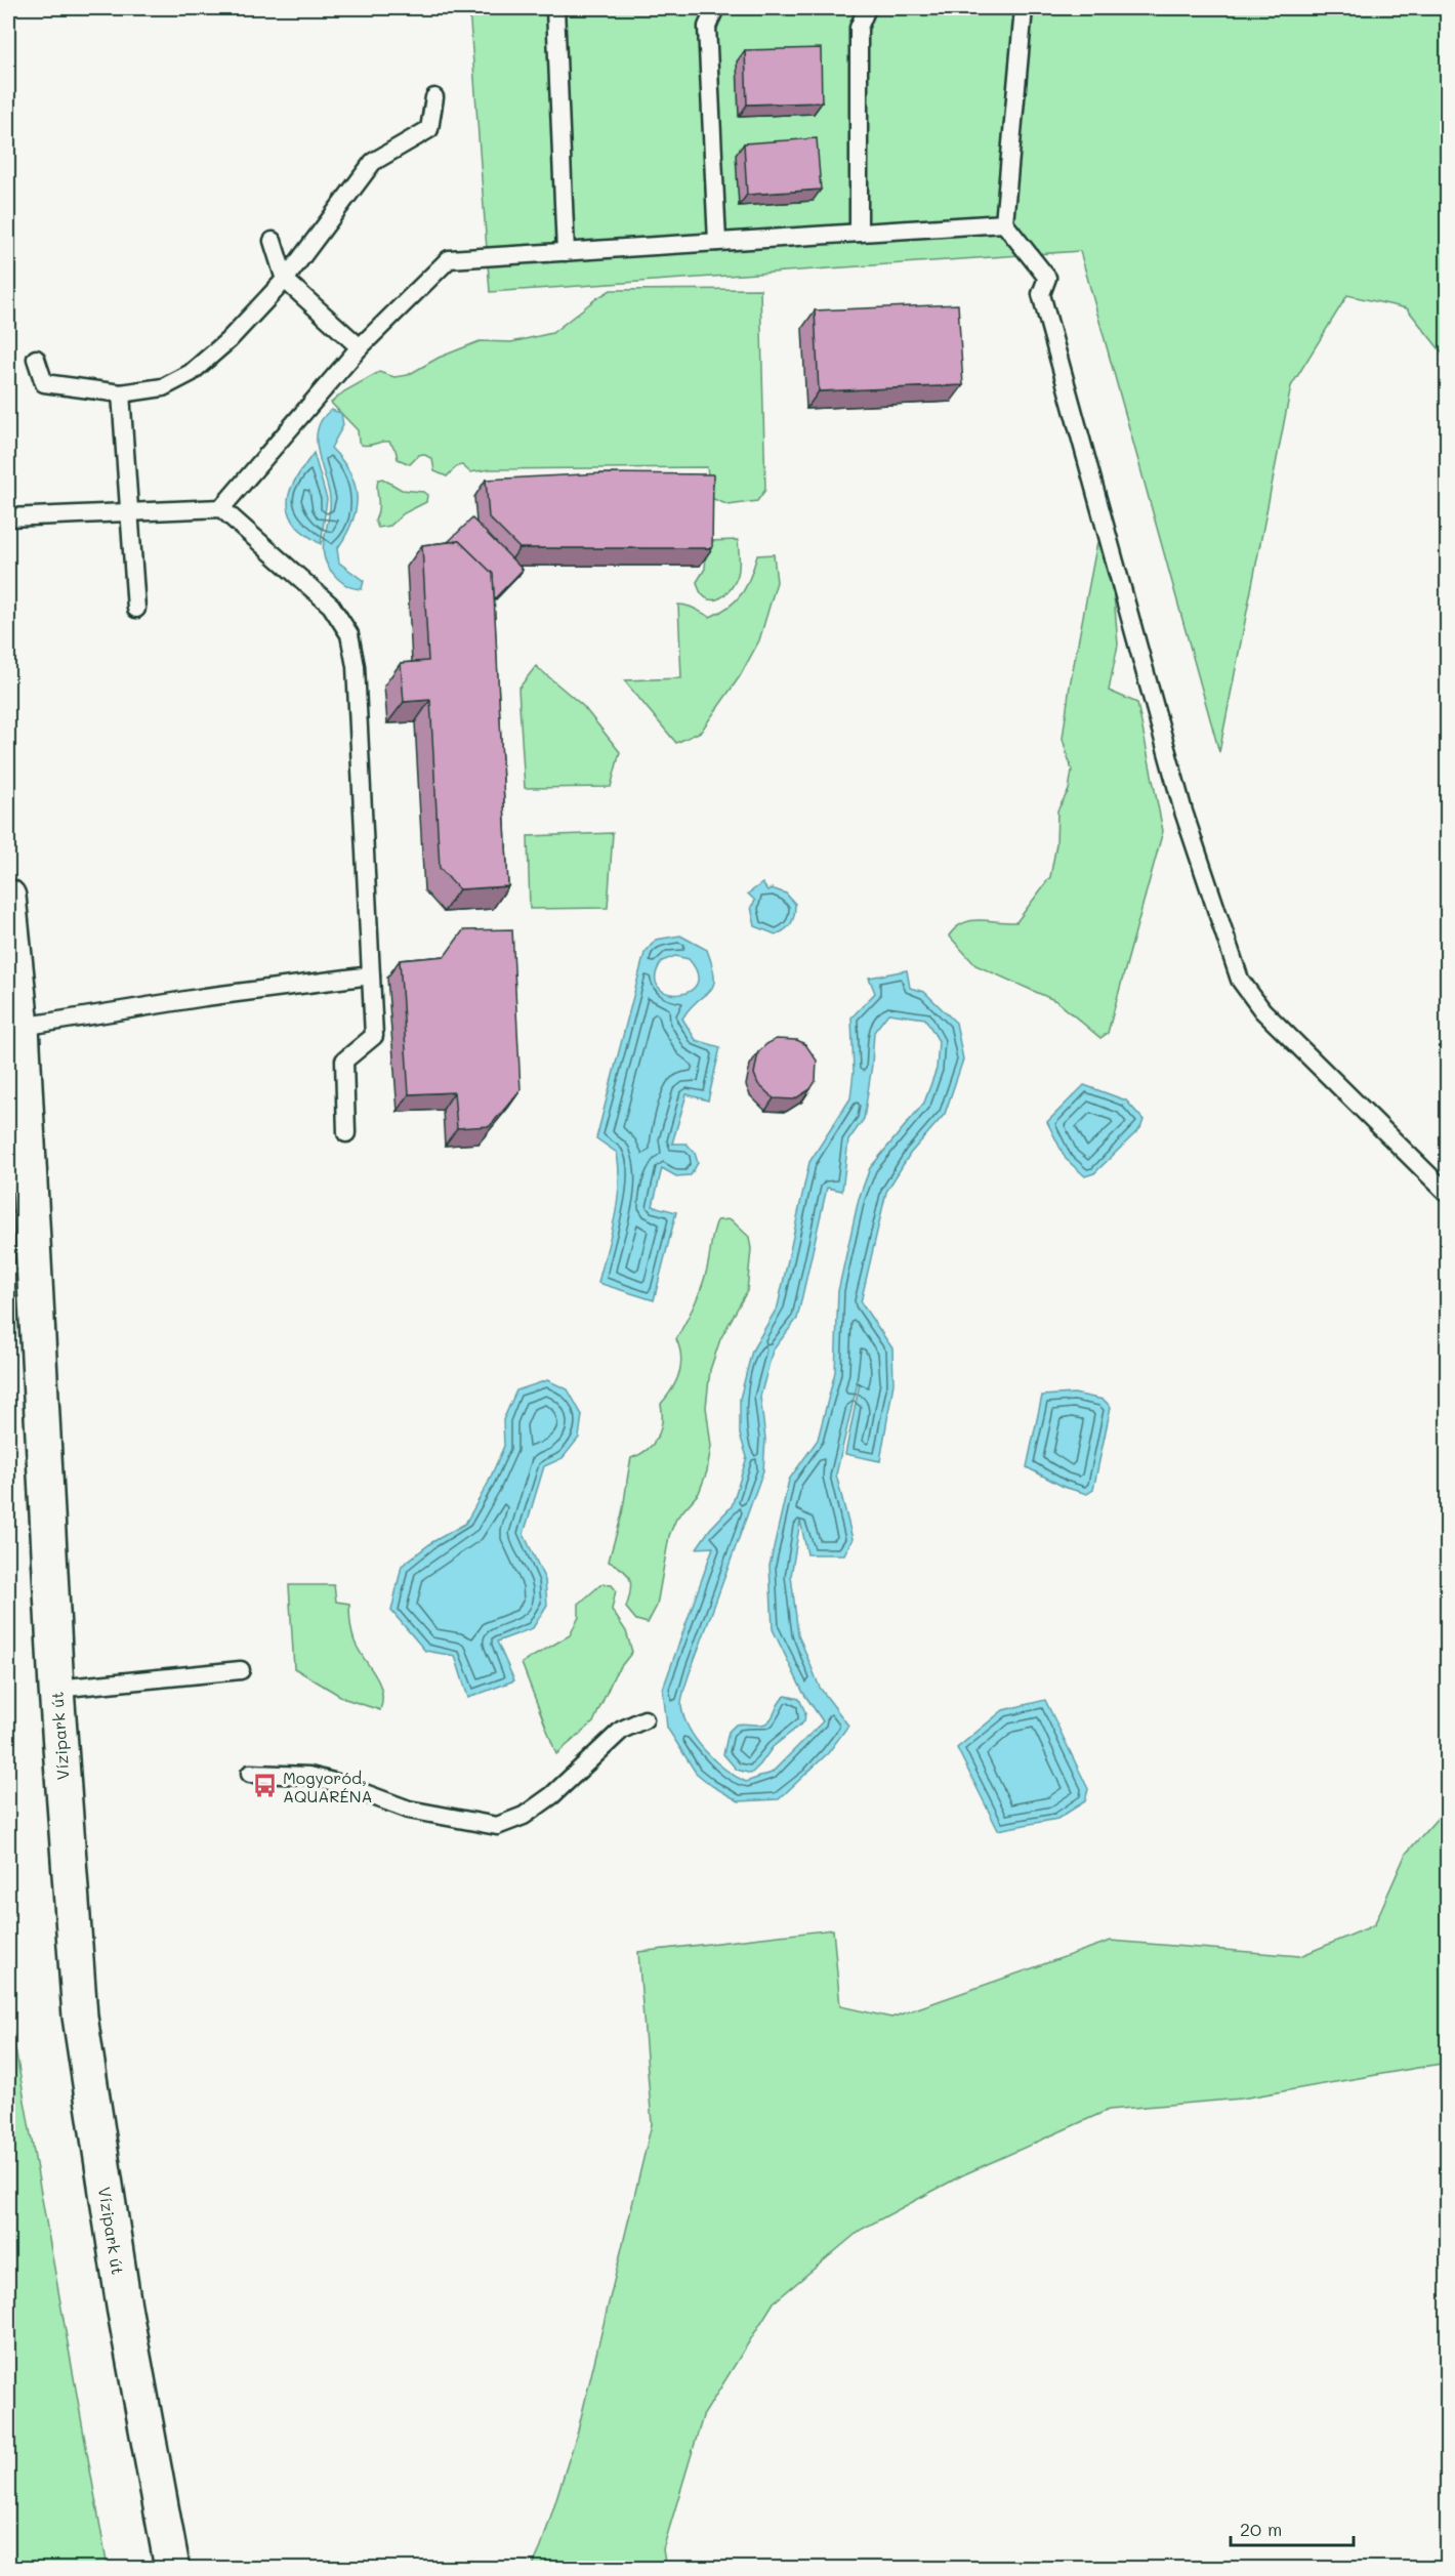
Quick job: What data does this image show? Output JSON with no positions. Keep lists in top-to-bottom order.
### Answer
{
  "streets": {
    "street": ["Vízipark út"]
  },
  "places": {
    "bus stop": ["Mogyoród, AQUARÉNA"]
  },
  "scale_bar": "20 m"
}
